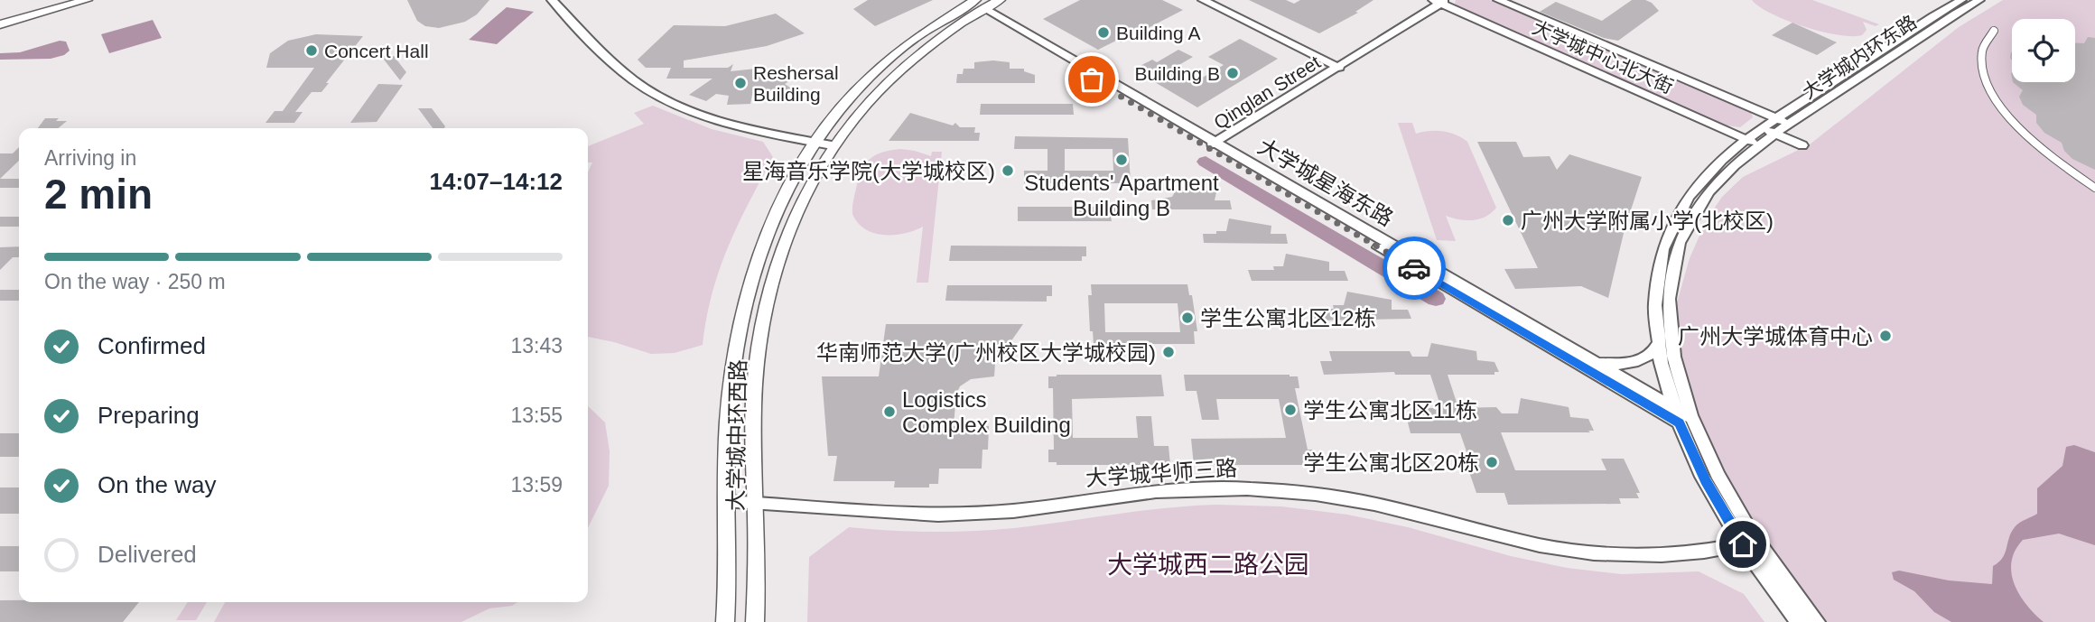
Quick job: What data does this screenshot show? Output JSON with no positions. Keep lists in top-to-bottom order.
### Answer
{
  "streets": {
    "main road": [
      "大学城中心北大街",
      "大学城内环东路",
      "Qinglan Street",
      "大学城星海东路",
      "大学城中环西路",
      "大学城华师三路"
    ]
  },
  "crossings": [
    ["大学城中心北大街", "大学城内环东路"],
    ["大学城中心北大街", "Qinglan Street"],
    ["Qinglan Street", "大学城星海东路"],
    ["大学城星海东路", "大学城中环西路"],
    ["大学城中环西路", "大学城华师三路"]
  ],
  "parks": ["大学城西二路公园"],
  "places": [
    "Building A",
    "Concert Hall",
    "Building B",
    "Reshersal Building",
    "Students' Apartment Building B",
    "星海音乐学院(大学城校区)",
    "广州大学附属小学(北校区)",
    "学生公寓北区12栋",
    "广州大学城体育中心",
    "华南师范大学(广州校区大学城校园)",
    "学生公寓北区11栋",
    "Logistics Complex Building",
    "学生公寓北区20栋"
  ],
  "page": {
    "heading": ["2 min", "Arriving in", "14:07–14:12"],
    "bar": "On the way · 250 m",
    "list": [
      ["Confirmed", "13:43"],
      ["Preparing", "13:55"],
      ["On the way", "13:59"],
      "Delivered"
    ]
  }
}
